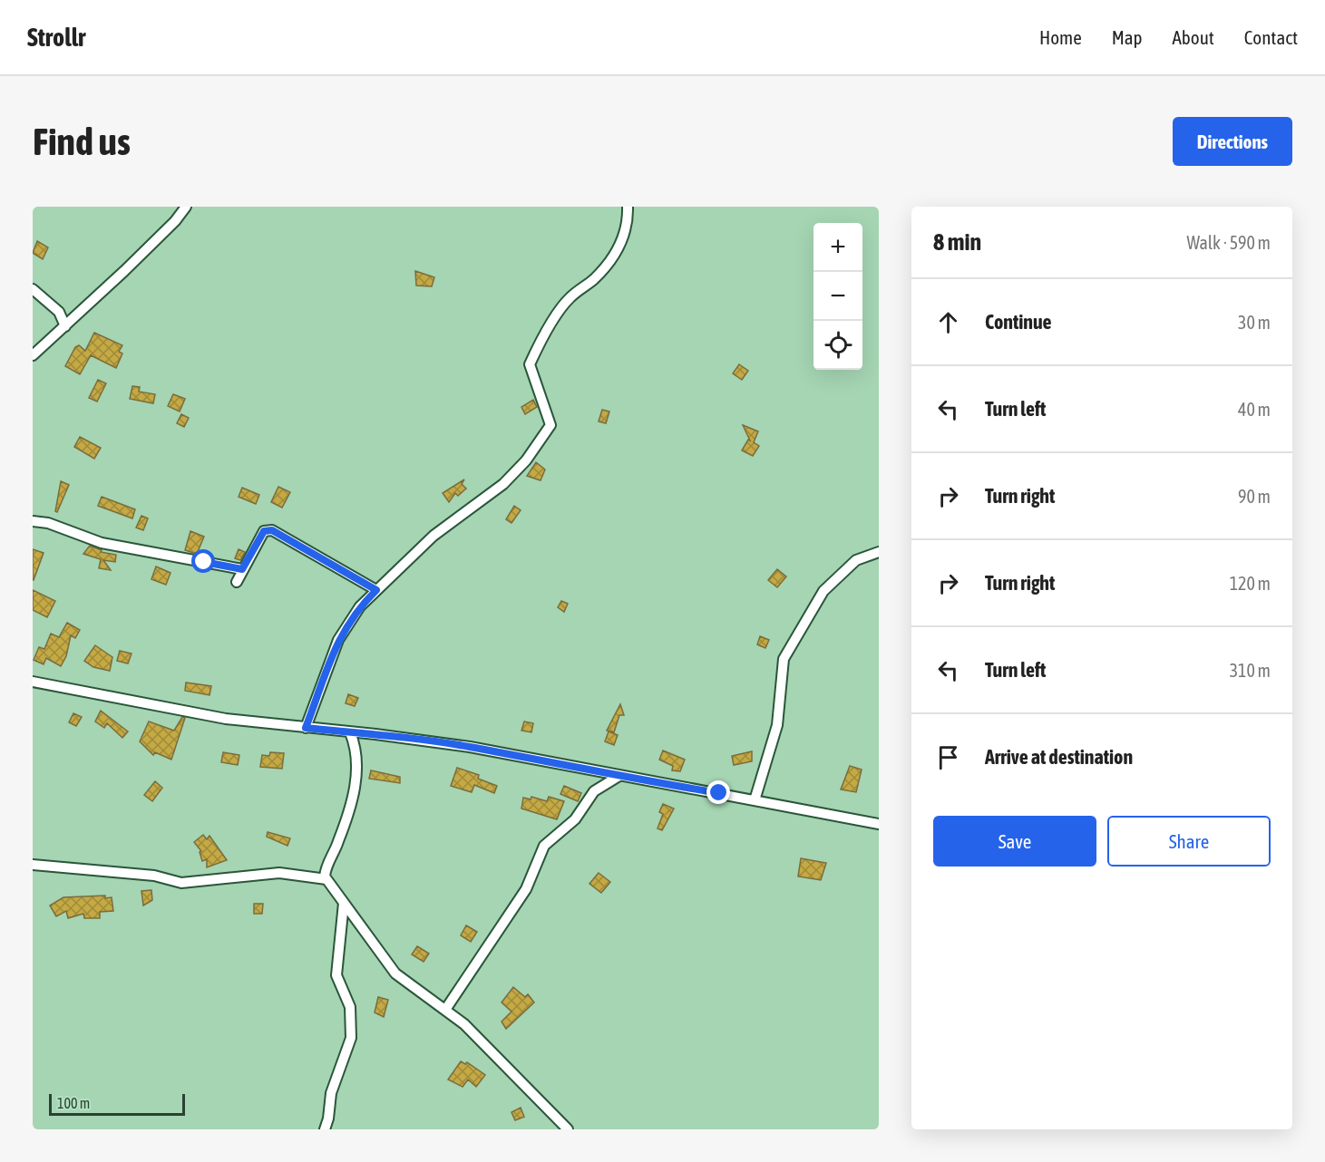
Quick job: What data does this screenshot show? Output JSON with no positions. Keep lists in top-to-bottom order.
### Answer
{
  "scale_bar": "100 m",
  "page": {
    "header": "Strollr",
    "nav": [
      "Home",
      "Map",
      "About",
      "Contact"
    ],
    "buttons": [
      "Directions",
      ["Save", "Share"]
    ],
    "title": "Find us",
    "heading": ["8 min", "Walk · 590 m"],
    "map_buttons": ["+", "−"],
    "list": [
      ["Continue", "30 m"],
      ["Turn left", "40 m"],
      ["Turn right", "90 m"],
      ["Turn right", "120 m"],
      ["Turn left", "310 m"],
      "Arrive at destination"
    ],
    "scale": "100 m"
  }
}
